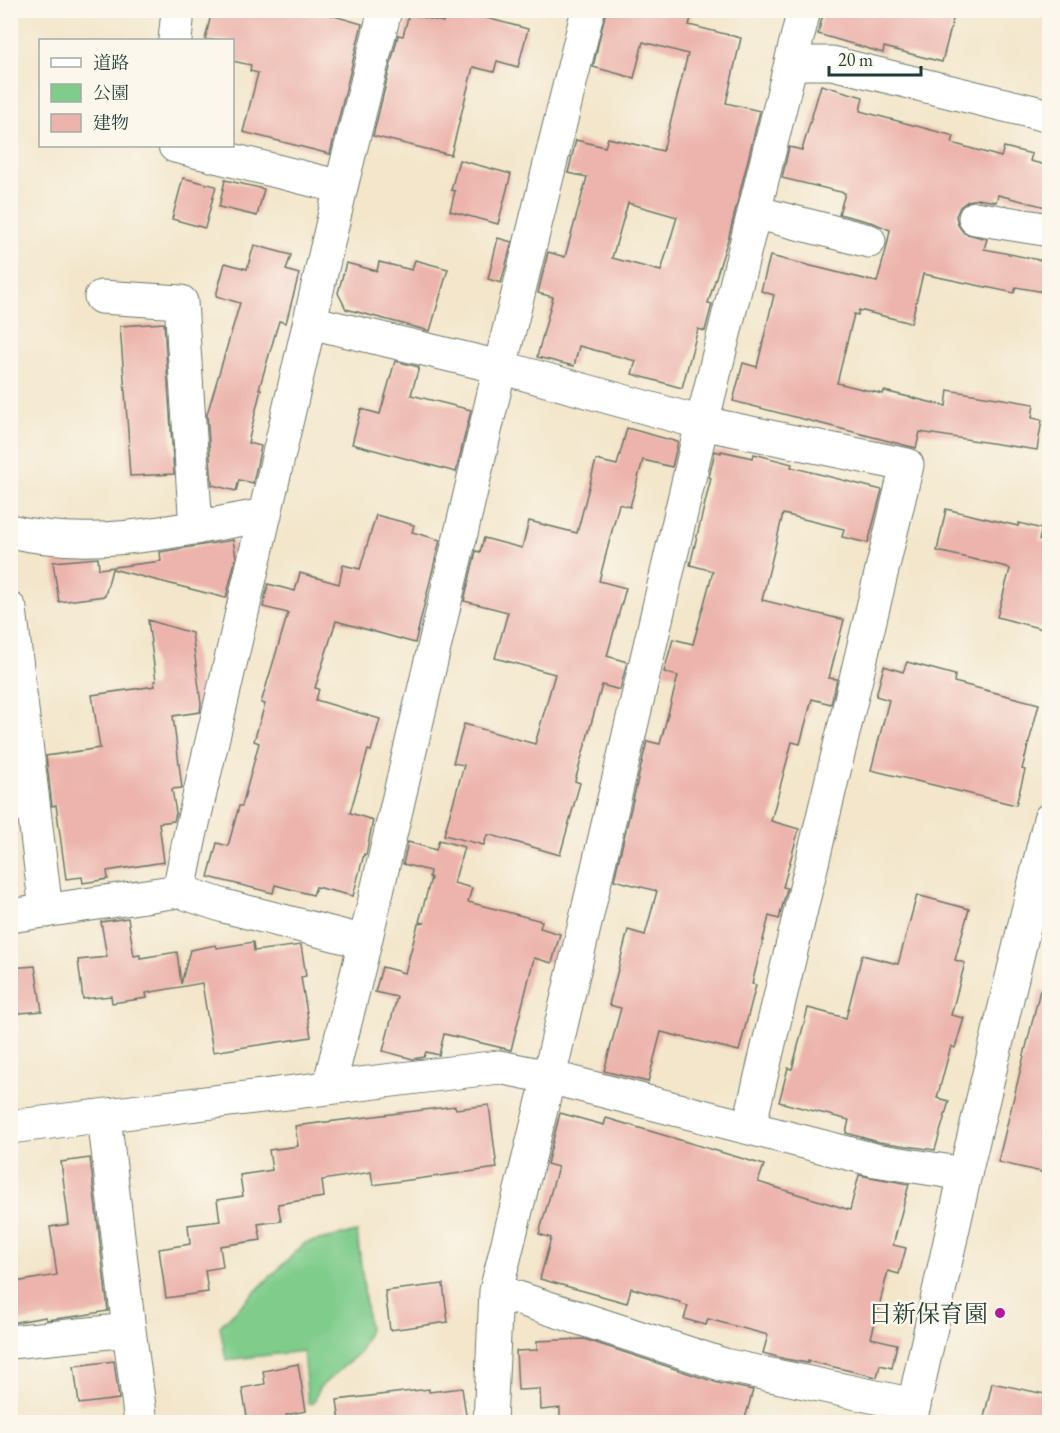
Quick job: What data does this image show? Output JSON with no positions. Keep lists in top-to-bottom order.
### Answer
{
  "places": ["日新保育園"],
  "legend": ["道路", "公園", "建物"],
  "scale_bar": "20 m"
}
